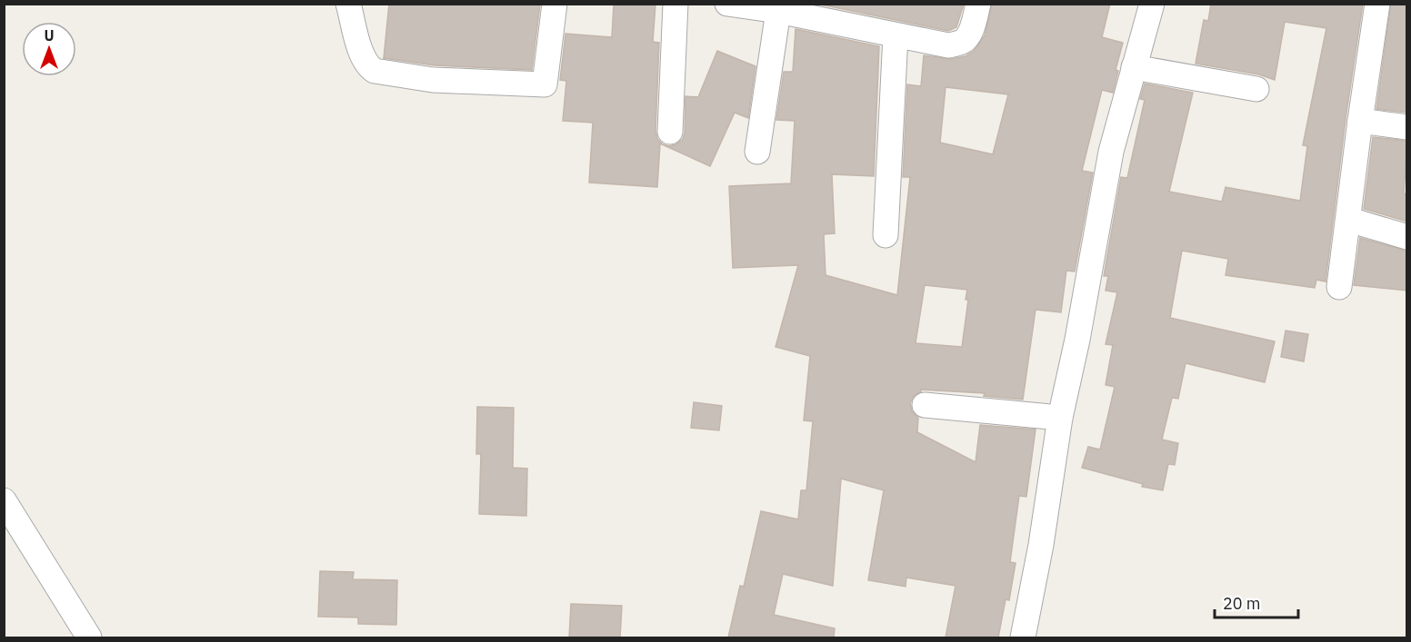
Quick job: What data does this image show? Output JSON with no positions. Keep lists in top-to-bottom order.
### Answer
{
  "scale_bar": "20 m",
  "north": "top"
}
